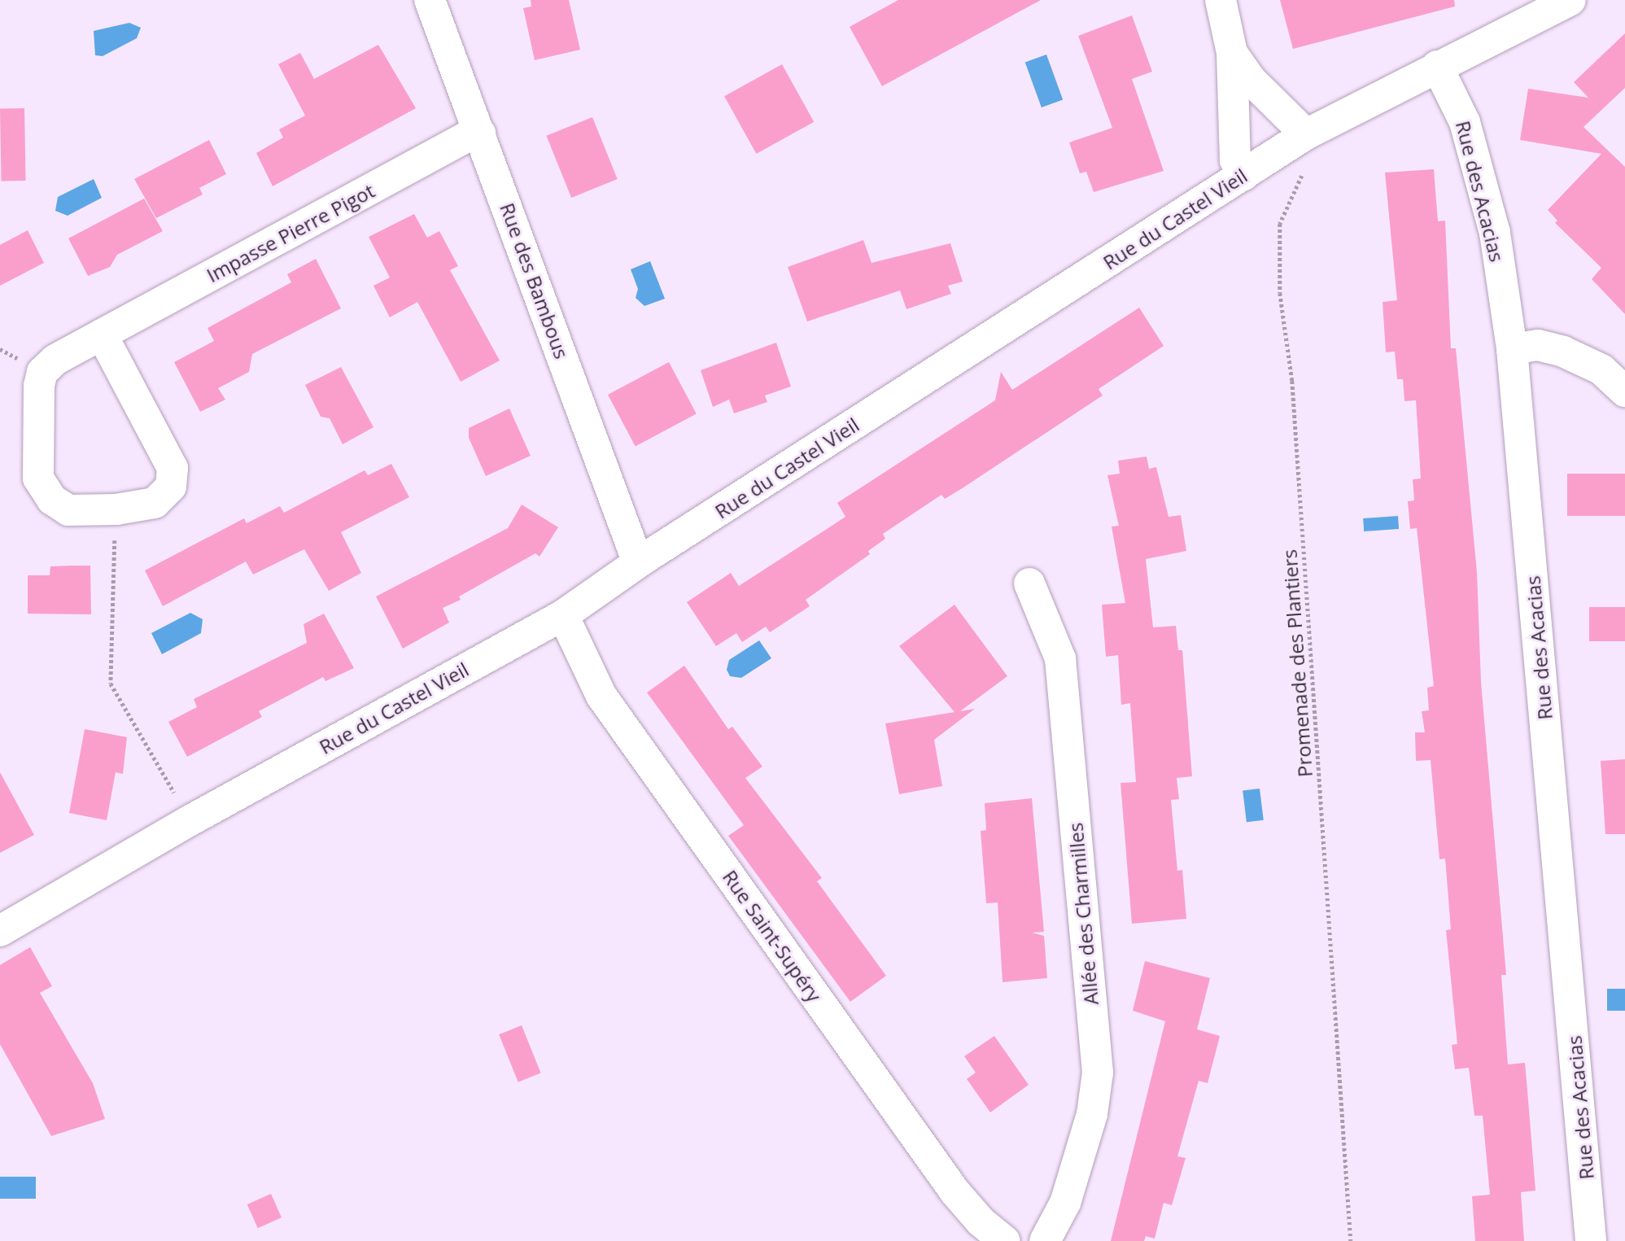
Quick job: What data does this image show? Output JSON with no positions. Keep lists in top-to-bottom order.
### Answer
{
  "streets": {
    "street": [
      "Rue des Acacias",
      "Rue du Castel Vieil",
      "Impasse Pierre Pigot",
      "Rue des Bambous",
      "Allée des Charmilles",
      "Rue Saint-Supéry"
    ],
    "path": ["Promenade des Plantiers"]
  },
  "crossings": [
    ["Rue des Acacias", "Rue du Castel Vieil"],
    ["Rue du Castel Vieil", "Rue des Bambous"],
    ["Rue du Castel Vieil", "Rue Saint-Supéry"],
    ["Impasse Pierre Pigot", "Rue des Bambous"]
  ]
}
